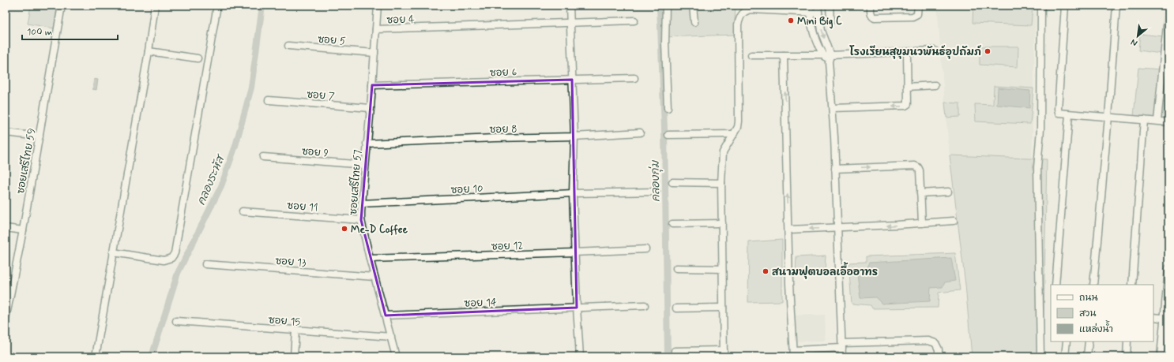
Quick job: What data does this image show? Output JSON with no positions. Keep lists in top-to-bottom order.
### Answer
{
  "streets": {
    "street": [
      "ซอย 4",
      "ซอย 5",
      "ซอย 6",
      "ซอย 7",
      "ซอย 8",
      "ซอย 9",
      "ซอยเสรีไทย 59",
      "ซอยเสรีไทย 57",
      "ซอย 10",
      "ซอย 11",
      "ซอย 12",
      "ซอย 13",
      "ซอย 14",
      "ซอย 15"
    ]
  },
  "crossings": [
    ["ซอย 4", "ซอยเสรีไทย 57"],
    ["ซอย 5", "ซอยเสรีไทย 57"],
    ["ซอย 6", "ซอยเสรีไทย 57"],
    ["ซอย 7", "ซอยเสรีไทย 57"],
    ["ซอย 8", "ซอยเสรีไทย 57"],
    ["ซอย 9", "ซอยเสรีไทย 57"],
    ["ซอยเสรีไทย 57", "ซอย 10"],
    ["ซอยเสรีไทย 57", "ซอย 11"],
    ["ซอยเสรีไทย 57", "ซอย 12"],
    ["ซอยเสรีไทย 57", "ซอย 13"],
    ["ซอยเสรีไทย 57", "ซอย 14"],
    ["ซอยเสรีไทย 57", "ซอย 15"]
  ],
  "water": ["คลองระหัส", "คลองกุ่ม"],
  "places": [
    "Mini Big C",
    "โรงเรียนสุขุมนวพันธ์อุปถัมภ์",
    "Me-D Coffee",
    "สนามฟุตบอลเอื้ออาทร"
  ],
  "legend": ["ถนน", "สวน", "แหล่งน้ำ"],
  "scale_bar": "100 m",
  "north": "bottom left"
}
